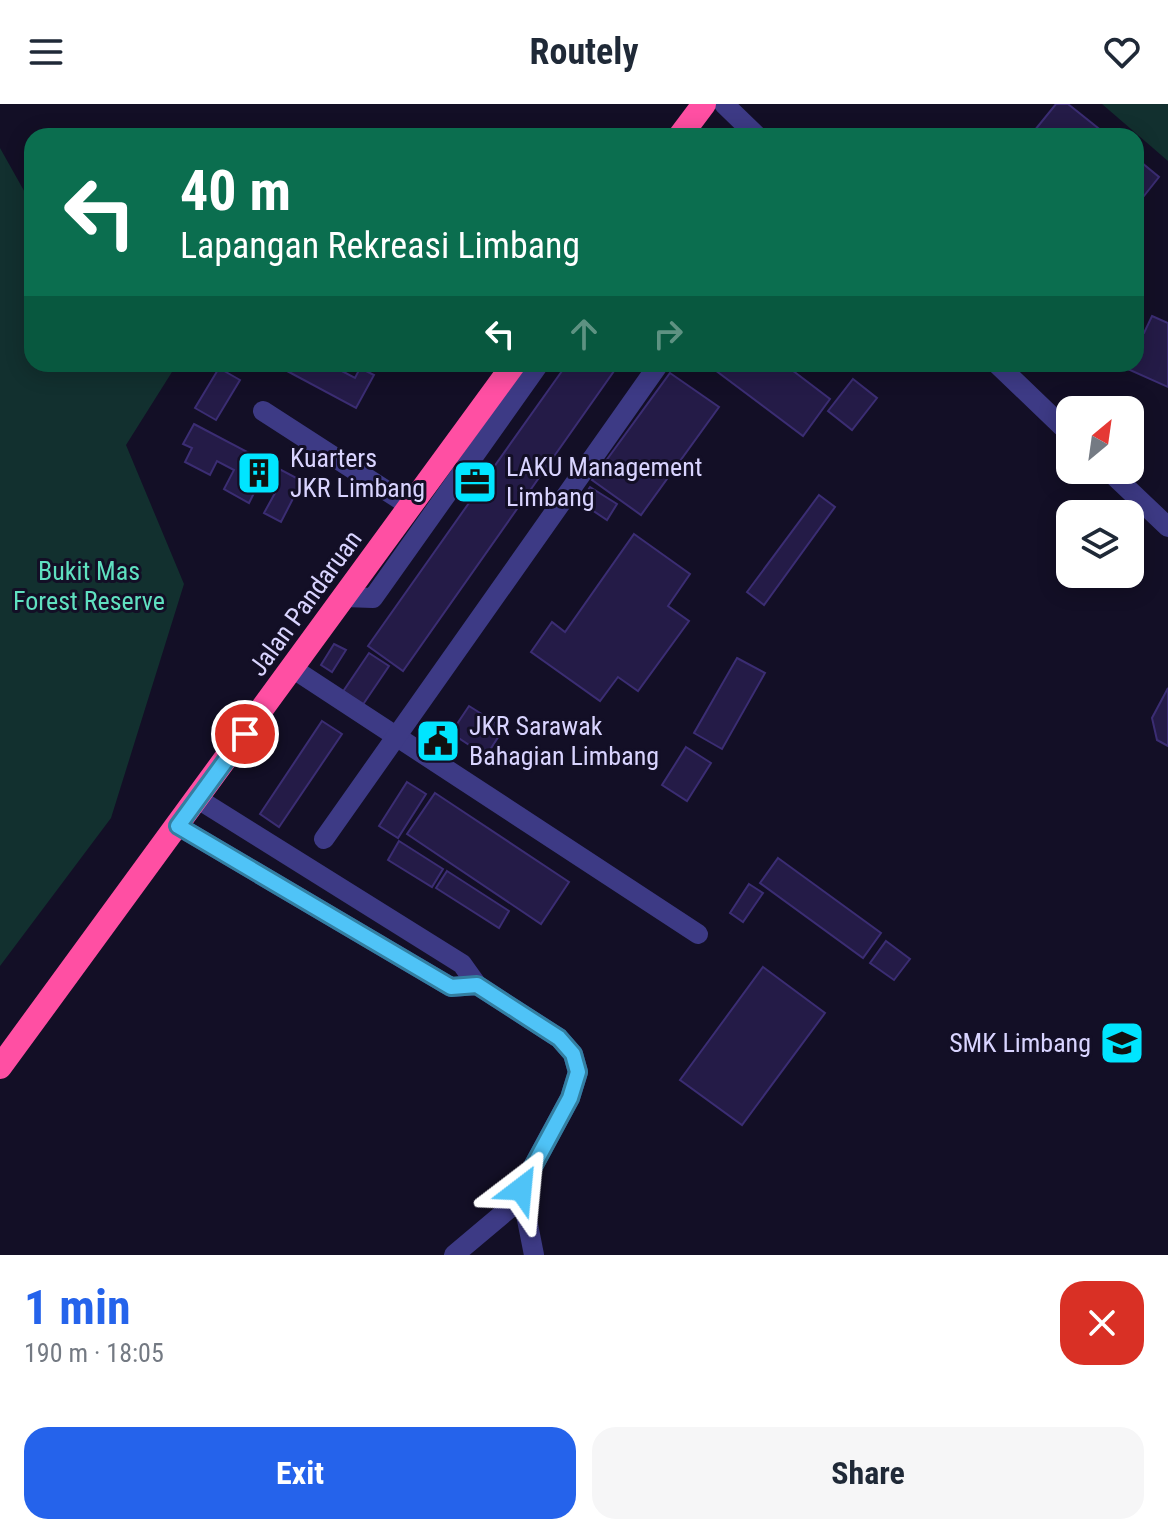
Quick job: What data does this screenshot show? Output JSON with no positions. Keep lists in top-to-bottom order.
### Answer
{
  "streets": {
    "highway": ["Jalan Pandaruan"]
  },
  "parks": ["Bukit Mas Forest Reserve"],
  "places": {
    "building": ["Kuarters JKR Limbang"],
    "office": ["LAKU Management Limbang"],
    "public building": ["JKR Sarawak Bahagian Limbang"],
    "school or university": ["SMK Limbang"]
  },
  "north": "top right",
  "page": {
    "header": "Routely",
    "turn": ["40 m", "Lapangan Rekreasi Limbang"],
    "heading": ["1 min", "190 m · 18:05"],
    "buttons": ["Exit", "Share"]
  }
}
